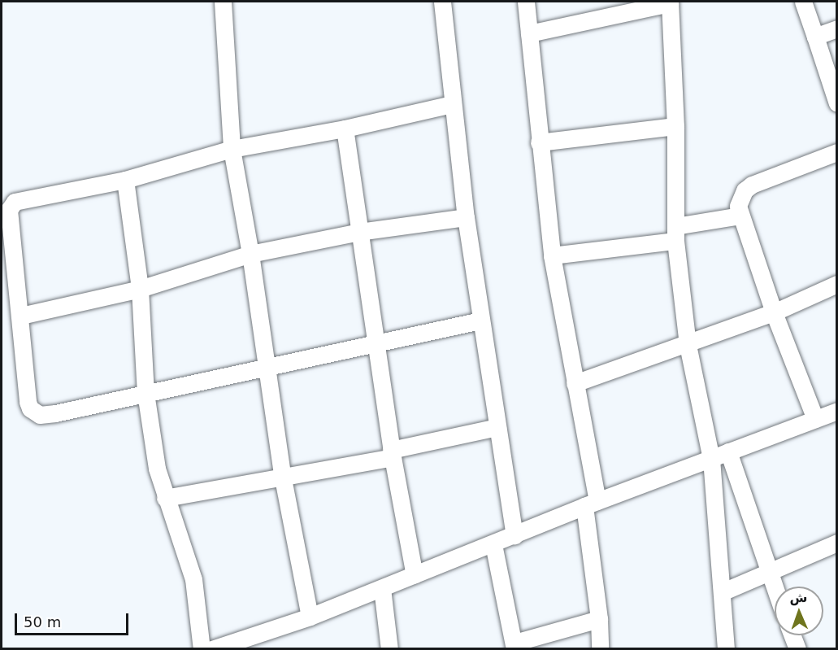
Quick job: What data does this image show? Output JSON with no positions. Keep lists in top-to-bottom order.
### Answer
{
  "scale_bar": "50 m",
  "north": "top"
}
